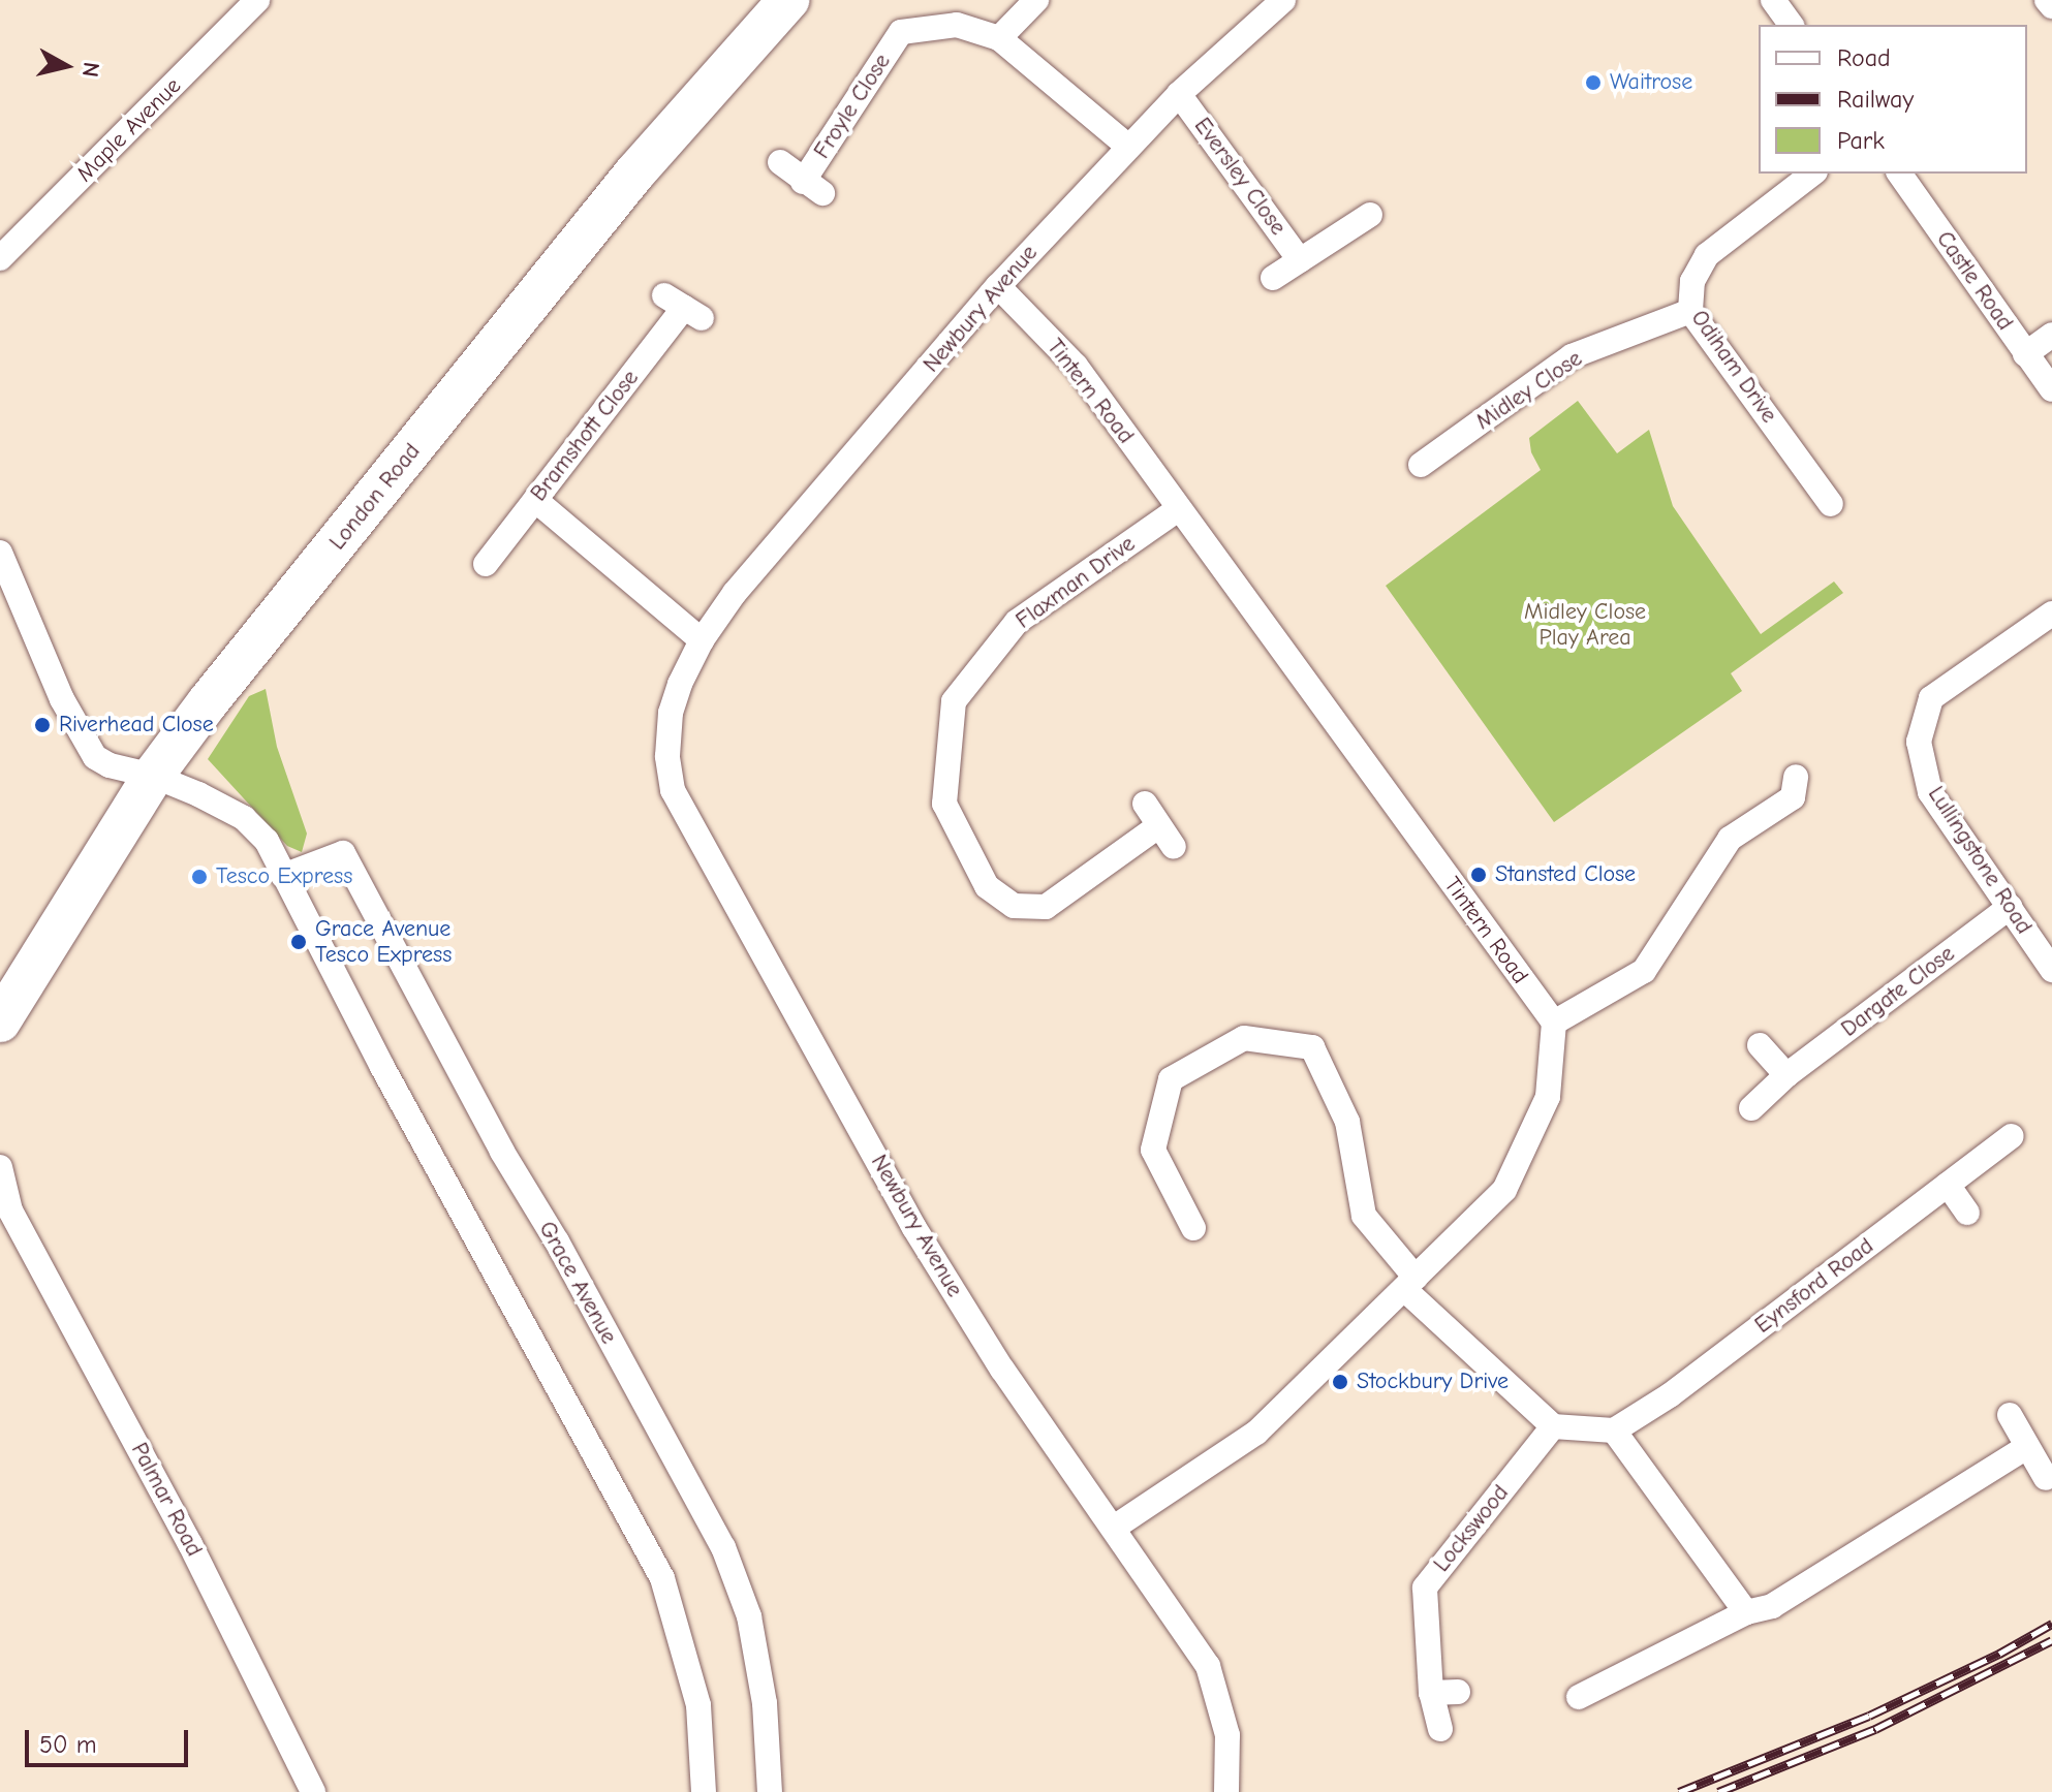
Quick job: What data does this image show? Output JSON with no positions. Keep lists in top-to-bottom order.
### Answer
{
  "streets": {
    "main road": ["London Road"],
    "street": [
      "Froyle Close",
      "Maple Avenue",
      "Eversley Close",
      "Castle Road",
      "Newbury Avenue",
      "Odiham Drive",
      "Midley Close",
      "Tintern Road",
      "Bramshott Close",
      "Flaxman Drive",
      "Lullingstone Road",
      "Dargate Close",
      "Grace Avenue",
      "Eynsford Road",
      "Palmar Road",
      "Lockswood"
    ]
  },
  "crossings": [
    ["Froyle Close", "Newbury Avenue"],
    ["Eversley Close", "Newbury Avenue"],
    ["Newbury Avenue", "Tintern Road"],
    ["Odiham Drive", "Midley Close"],
    ["Tintern Road", "Flaxman Drive"],
    ["Lullingstone Road", "Dargate Close"]
  ],
  "parks": ["Midley Close Play Area"],
  "places": [
    "Waitrose",
    "Riverhead Close",
    "Stansted Close",
    "Tesco Express",
    "Grace Avenue Tesco Express",
    "Stockbury Drive"
  ],
  "legend": ["Road", "Railway", "Park"],
  "scale_bar": "50 m",
  "north": "right"
}
